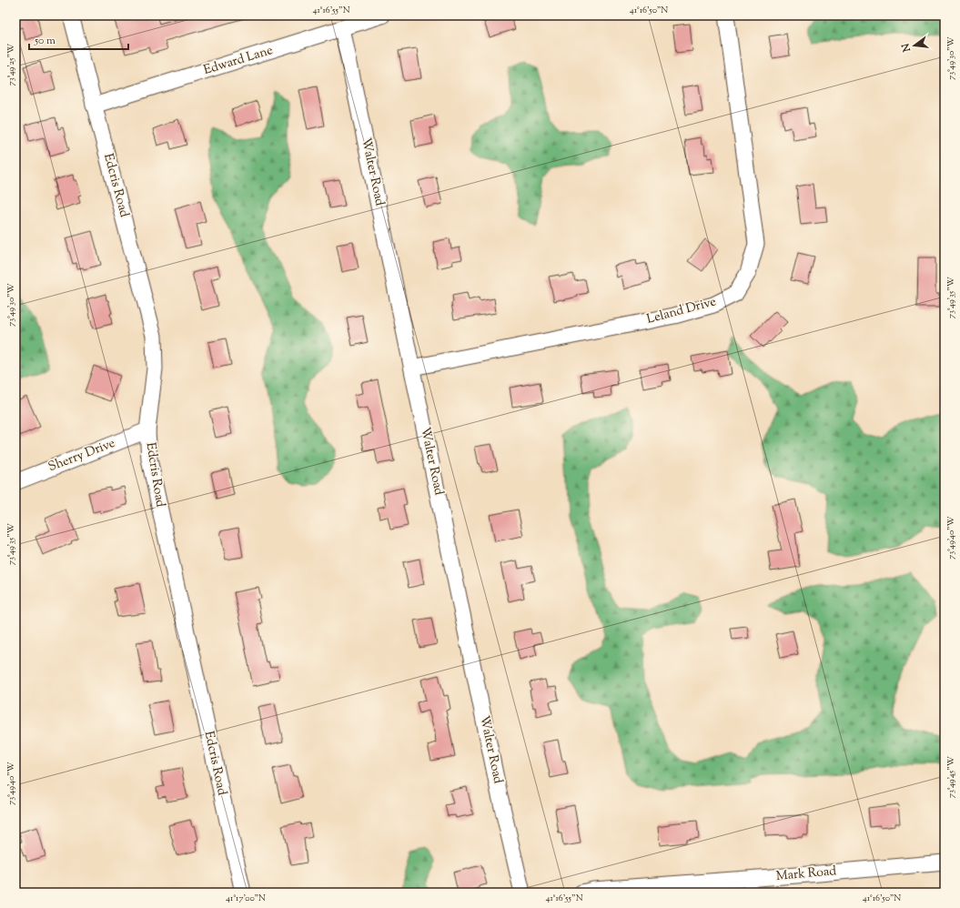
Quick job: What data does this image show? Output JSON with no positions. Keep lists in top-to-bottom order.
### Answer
{
  "streets": {
    "street": [
      "Edward Lane",
      "Walter Road",
      "Edcris Road",
      "Leland Drive",
      "Sherry Drive",
      "Mark Road"
    ]
  },
  "crossings": [
    ["Edward Lane", "Walter Road"],
    ["Edward Lane", "Edcris Road"],
    ["Walter Road", "Leland Drive"],
    ["Edcris Road", "Sherry Drive"]
  ],
  "scale_bar": "50 m",
  "north": "left",
  "coordinates": [
    "41°16'55\"N",
    "41°16'50\"N",
    "73°49'30\"W",
    "73°49'25\"W",
    "73°49'35\"W",
    "73°49'40\"W",
    "73°49'45\"W",
    "41°17'00\"N"
  ]
}
